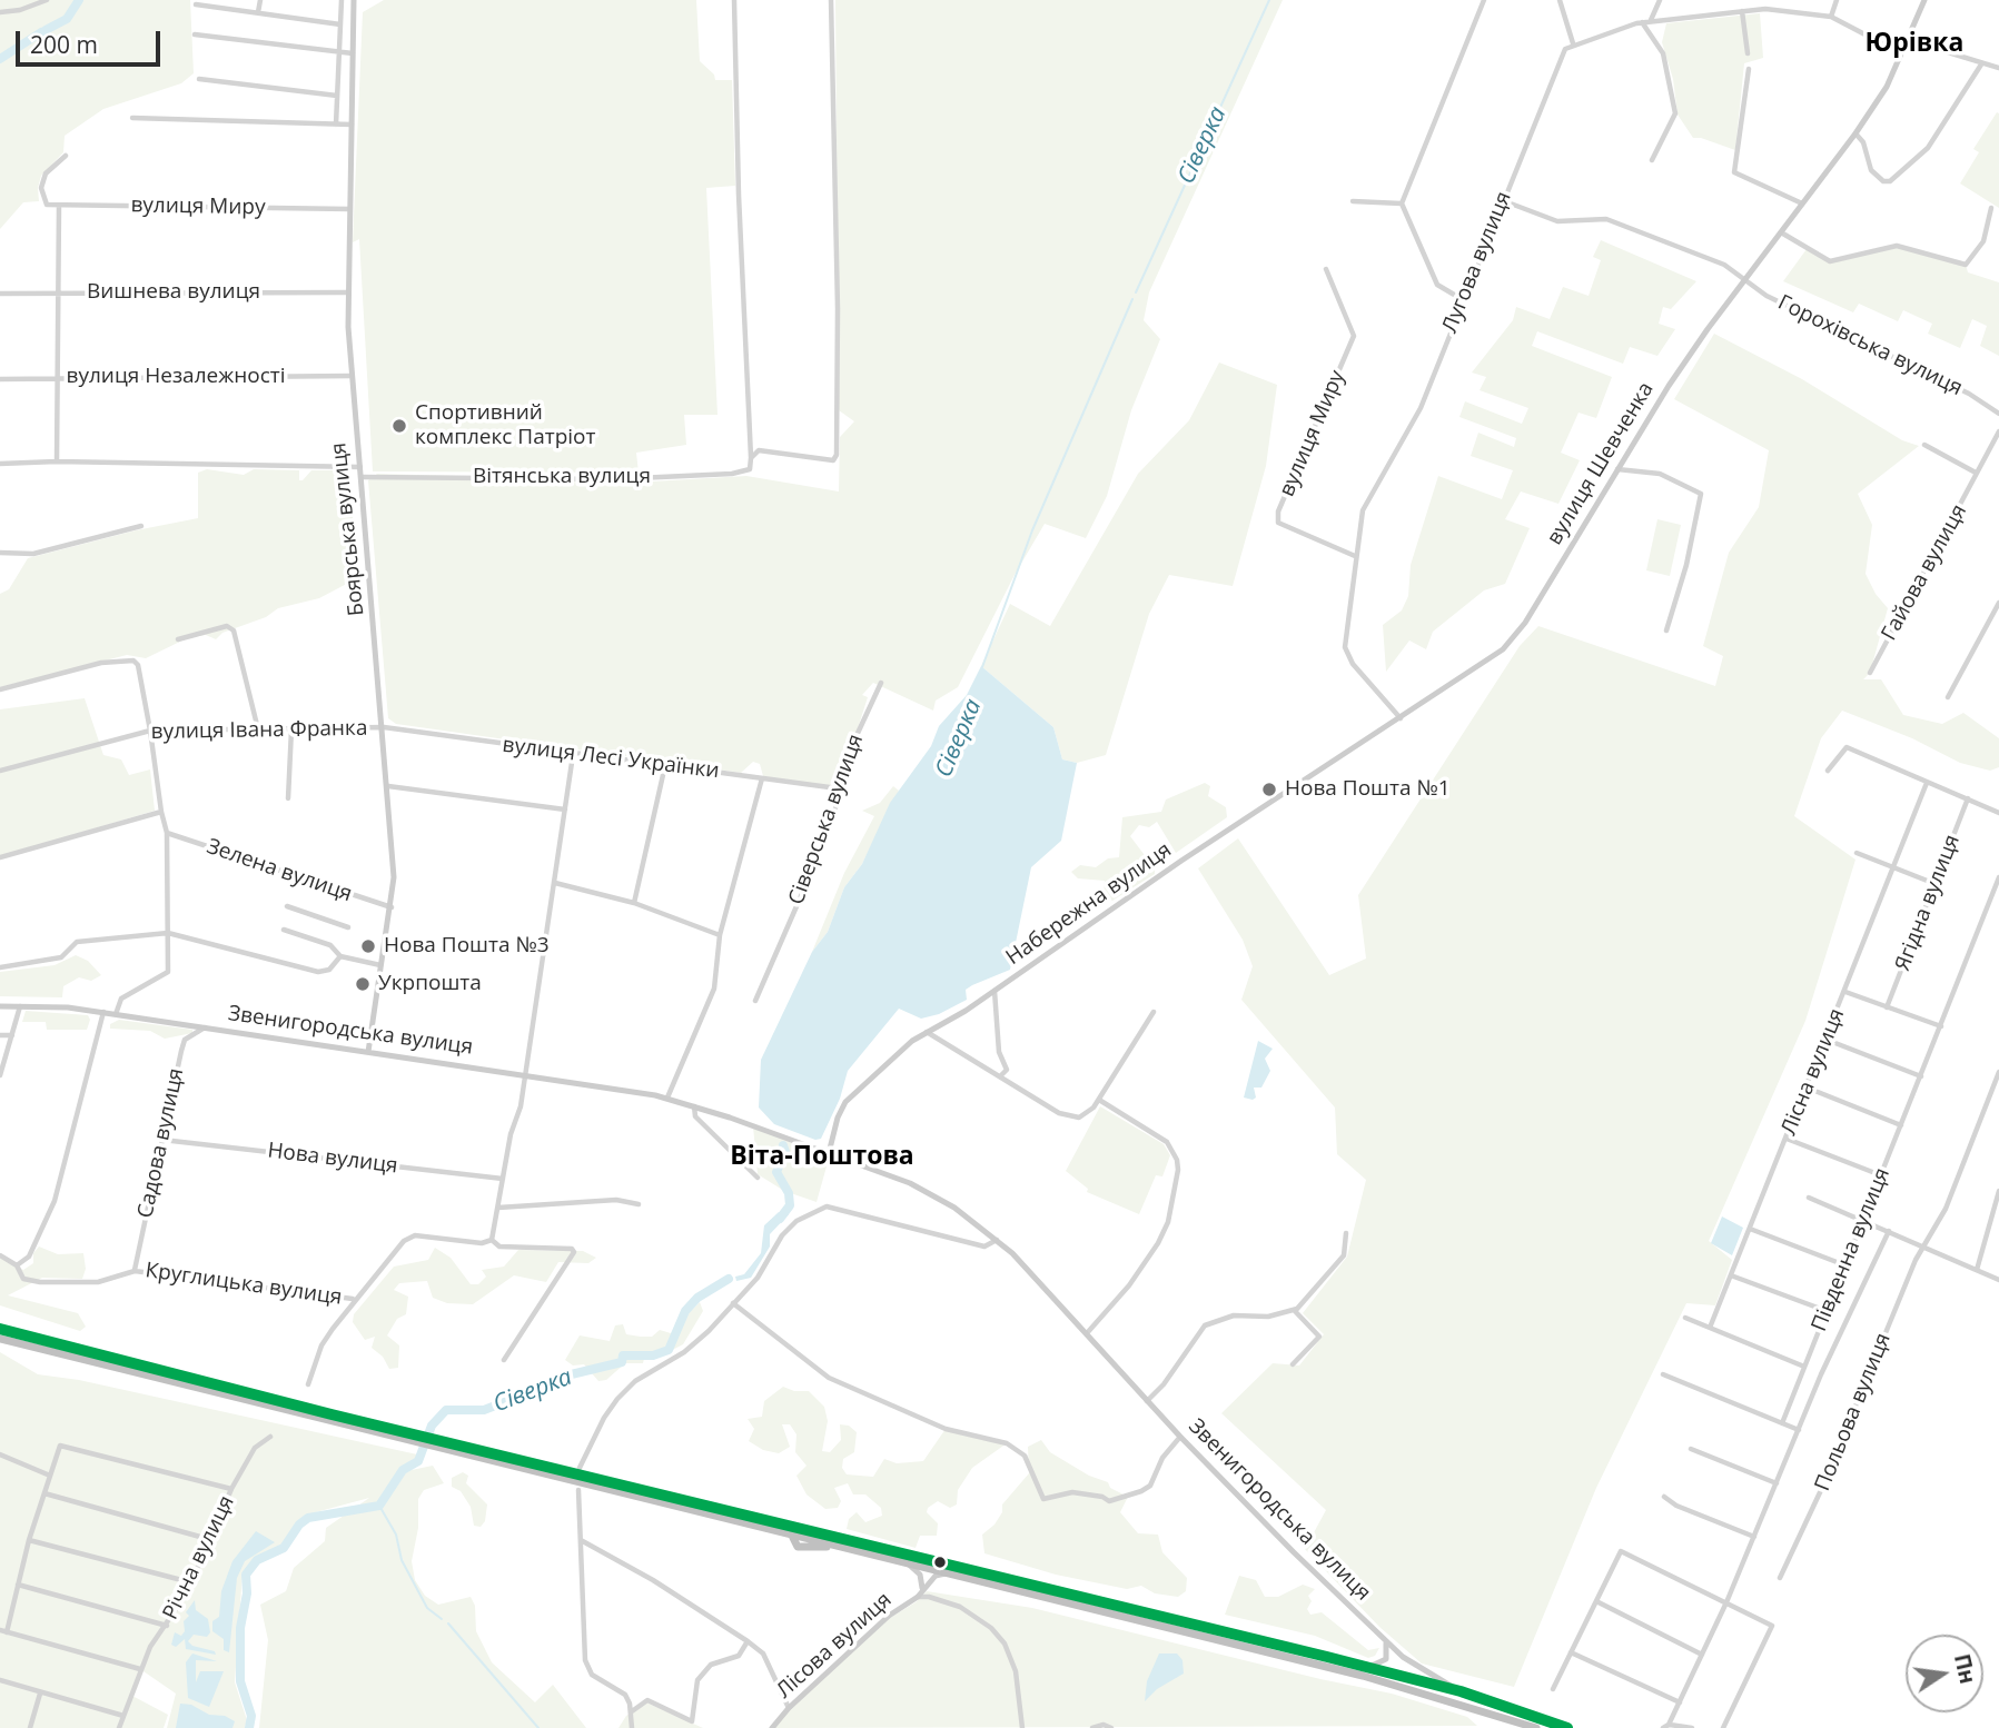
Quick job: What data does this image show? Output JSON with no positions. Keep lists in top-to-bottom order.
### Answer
{
  "streets": {
    "street": [
      "вулиця Миру",
      "Лугова вулиця",
      "Вишнева вулиця",
      "Горохівська вулиця",
      "вулиця Незалежності",
      "вулиця Шевченка",
      "Вітянська вулиця",
      "Боярська вулиця",
      "Гайова вулиця",
      "вулиця Івана Франка",
      "вулиця Лесі Українки",
      "Сіверська вулиця",
      "Зелена вулиця",
      "Ягідна вулиця",
      "Набережна вулиця",
      "Звенигородська вулиця",
      "Лісна вулиця",
      "Садова вулиця",
      "Нова вулиця",
      "Південна вулиця",
      "Круглицька вулиця",
      "Польова вулиця",
      "Річна вулиця",
      "Лісова вулиця"
    ]
  },
  "crossings": [
    ["вулиця Миру", "Лугова вулиця"],
    ["вулиця Миру", "Боярська вулиця"],
    ["Лугова вулиця", "Горохівська вулиця"],
    ["Лугова вулиця", "вулиця Шевченка"],
    ["Вишнева вулиця", "Боярська вулиця"],
    ["Горохівська вулиця", "вулиця Шевченка"],
    ["вулиця Незалежності", "Боярська вулиця"],
    ["вулиця Шевченка", "Набережна вулиця"],
    ["Вітянська вулиця", "Боярська вулиця"],
    ["Боярська вулиця", "вулиця Івана Франка"],
    ["Боярська вулиця", "вулиця Лесі Українки"],
    ["Боярська вулиця", "Зелена вулиця"],
    ["Боярська вулиця", "Звенигородська вулиця"],
    ["вулиця Івана Франка", "вулиця Лесі Українки"],
    ["вулиця Лесі Українки", "Сіверська вулиця"],
    ["Набережна вулиця", "Звенигородська вулиця"],
    ["Звенигородська вулиця", "Садова вулиця"],
    ["Садова вулиця", "Нова вулиця"],
    ["Садова вулиця", "Круглицька вулиця"]
  ],
  "districts": ["Юрівка", "Віта-Поштова"],
  "water": ["Сіверка"],
  "places": [
    "Спортивний комплекс Патріот",
    "Нова Пошта №1",
    "Нова Пошта №3",
    "Укрпошта"
  ],
  "scale_bar": "200 m",
  "north": "right"
}
